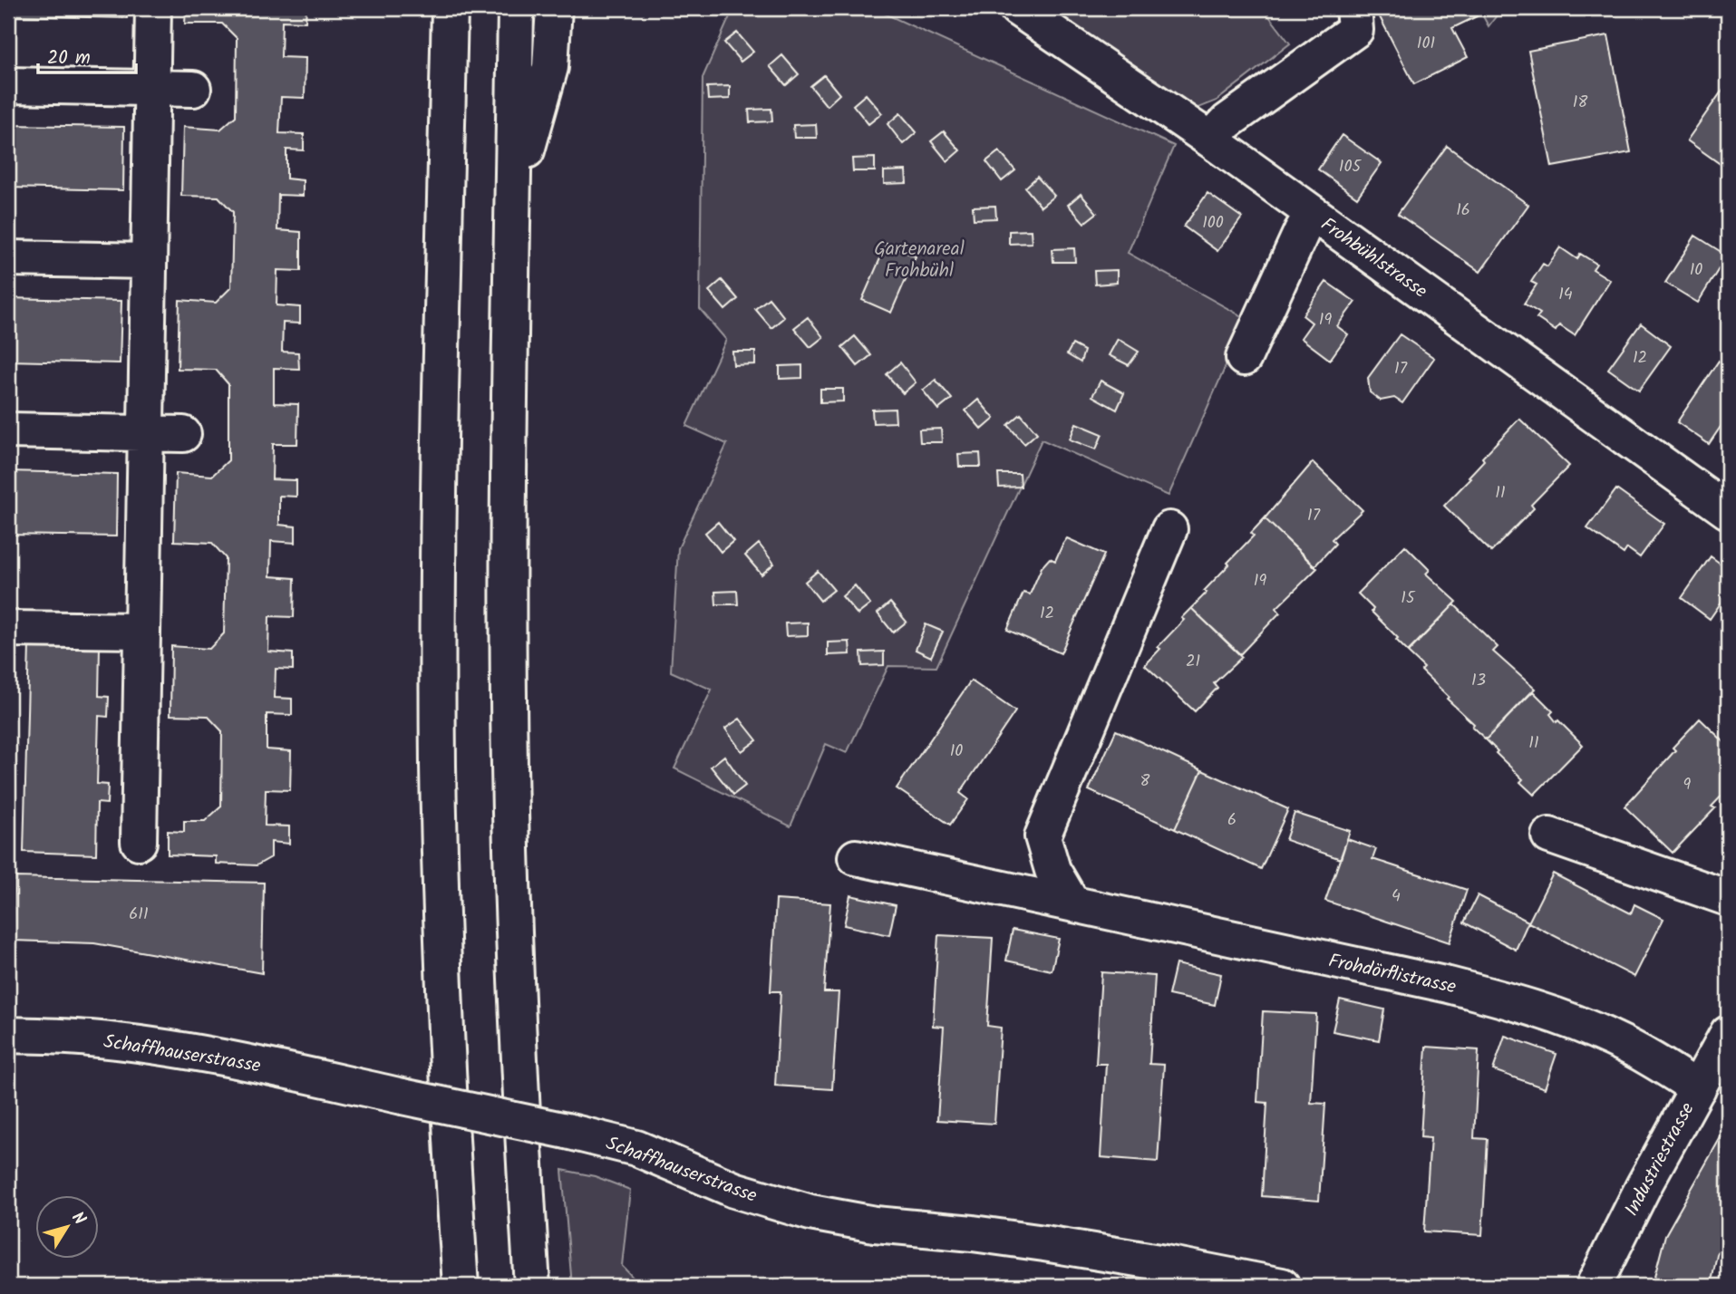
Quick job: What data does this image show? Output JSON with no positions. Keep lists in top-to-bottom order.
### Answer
{
  "streets": {
    "main road": [
      "Frohbühlstrasse",
      "Frohdörflistrasse",
      "Schaffhauserstrasse",
      "Industriestrasse"
    ]
  },
  "crossings": [
    ["Frohdörflistrasse", "Industriestrasse"]
  ],
  "parks": ["Gartenareal Frohbühl"],
  "house_numbers": [
    "101",
    "18",
    "105",
    "16",
    "100",
    "10",
    "14",
    "19",
    "12",
    "17",
    "11",
    "17",
    "19",
    "15",
    "12",
    "21",
    "13",
    "11",
    "10",
    "8",
    "9",
    "6",
    "4",
    "611"
  ],
  "scale_bar": "20 m",
  "north": "top right"
}
